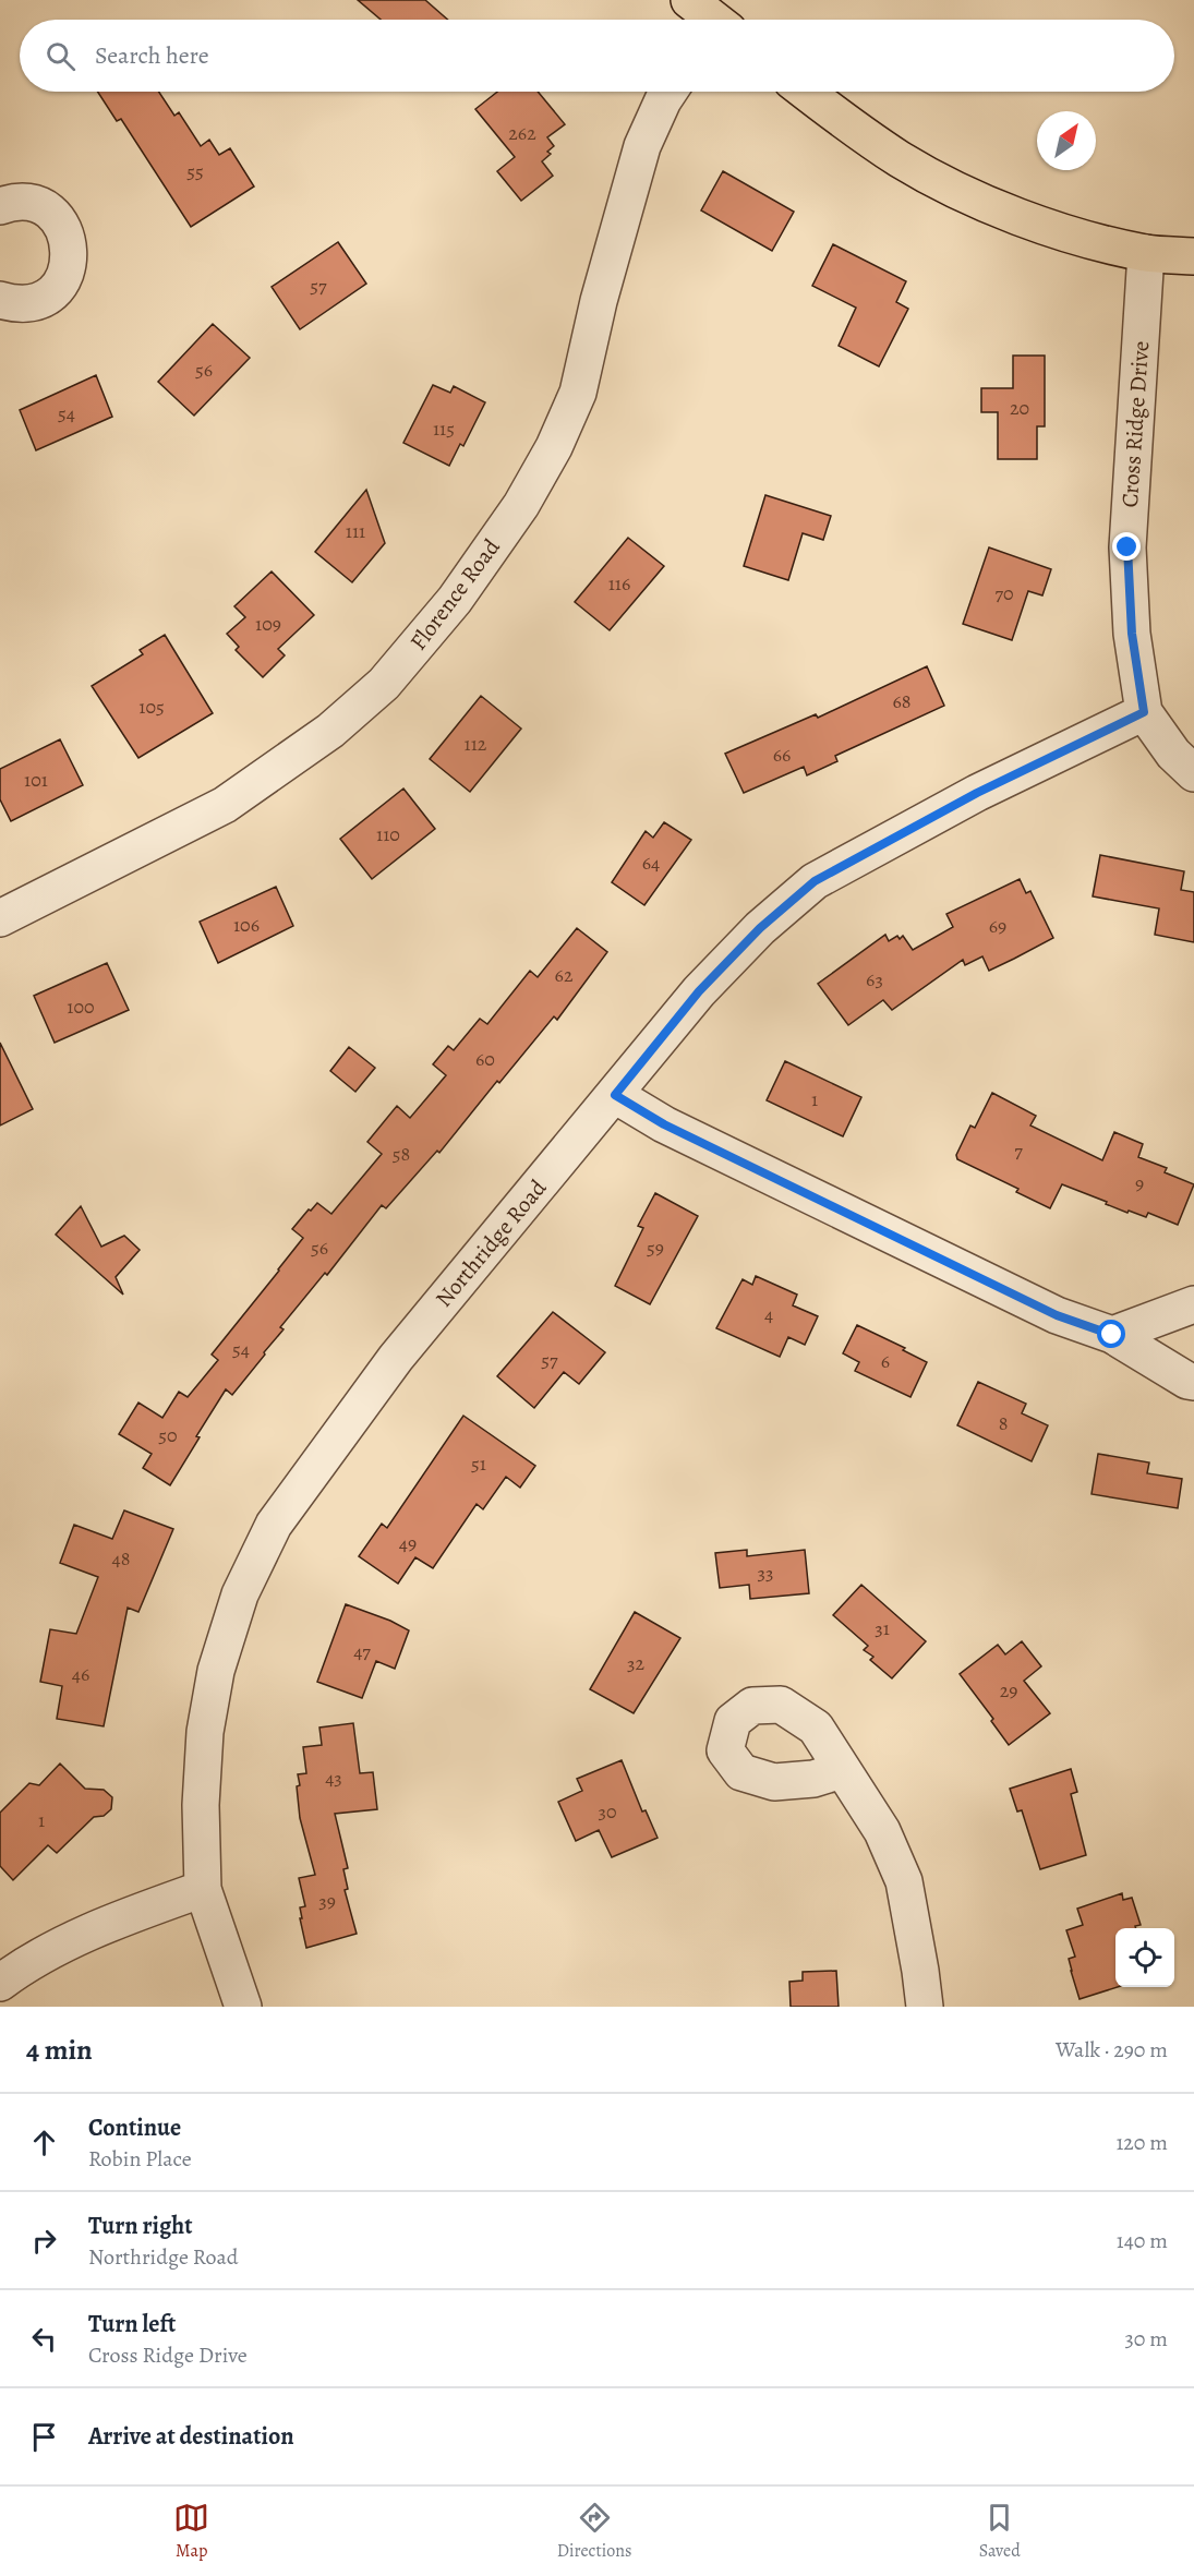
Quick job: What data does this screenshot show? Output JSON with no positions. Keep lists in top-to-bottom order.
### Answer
{
  "streets": {
    "street": ["Cross Ridge Drive", "Florence Road", "Northridge Road"]
  },
  "crossings": [
    ["Cross Ridge Drive", "Northridge Road"]
  ],
  "house_numbers": [
    "262",
    "55",
    "57",
    "56",
    "20",
    "54",
    "115",
    "111",
    "116",
    "70",
    "109",
    "68",
    "105",
    "112",
    "66",
    "101",
    "110",
    "64",
    "106",
    "69",
    "62",
    "63",
    "100",
    "60",
    "1",
    "7",
    "58",
    "9",
    "56",
    "59",
    "4",
    "54",
    "57",
    "6",
    "8",
    "50",
    "51",
    "49",
    "48",
    "33",
    "31",
    "47",
    "32",
    "46",
    "29",
    "43",
    "30",
    "1",
    "39"
  ],
  "north": "top right",
  "page": {
    "search": "Search here",
    "heading": ["4 min", "Walk · 290 m"],
    "list": [
      ["Continue", "Robin Place", "120 m"],
      ["Turn right", "Northridge Road", "140 m"],
      ["Turn left", "Cross Ridge Drive", "30 m"],
      "Arrive at destination"
    ],
    "nav": ["Map", "Directions", "Saved"]
  }
}
